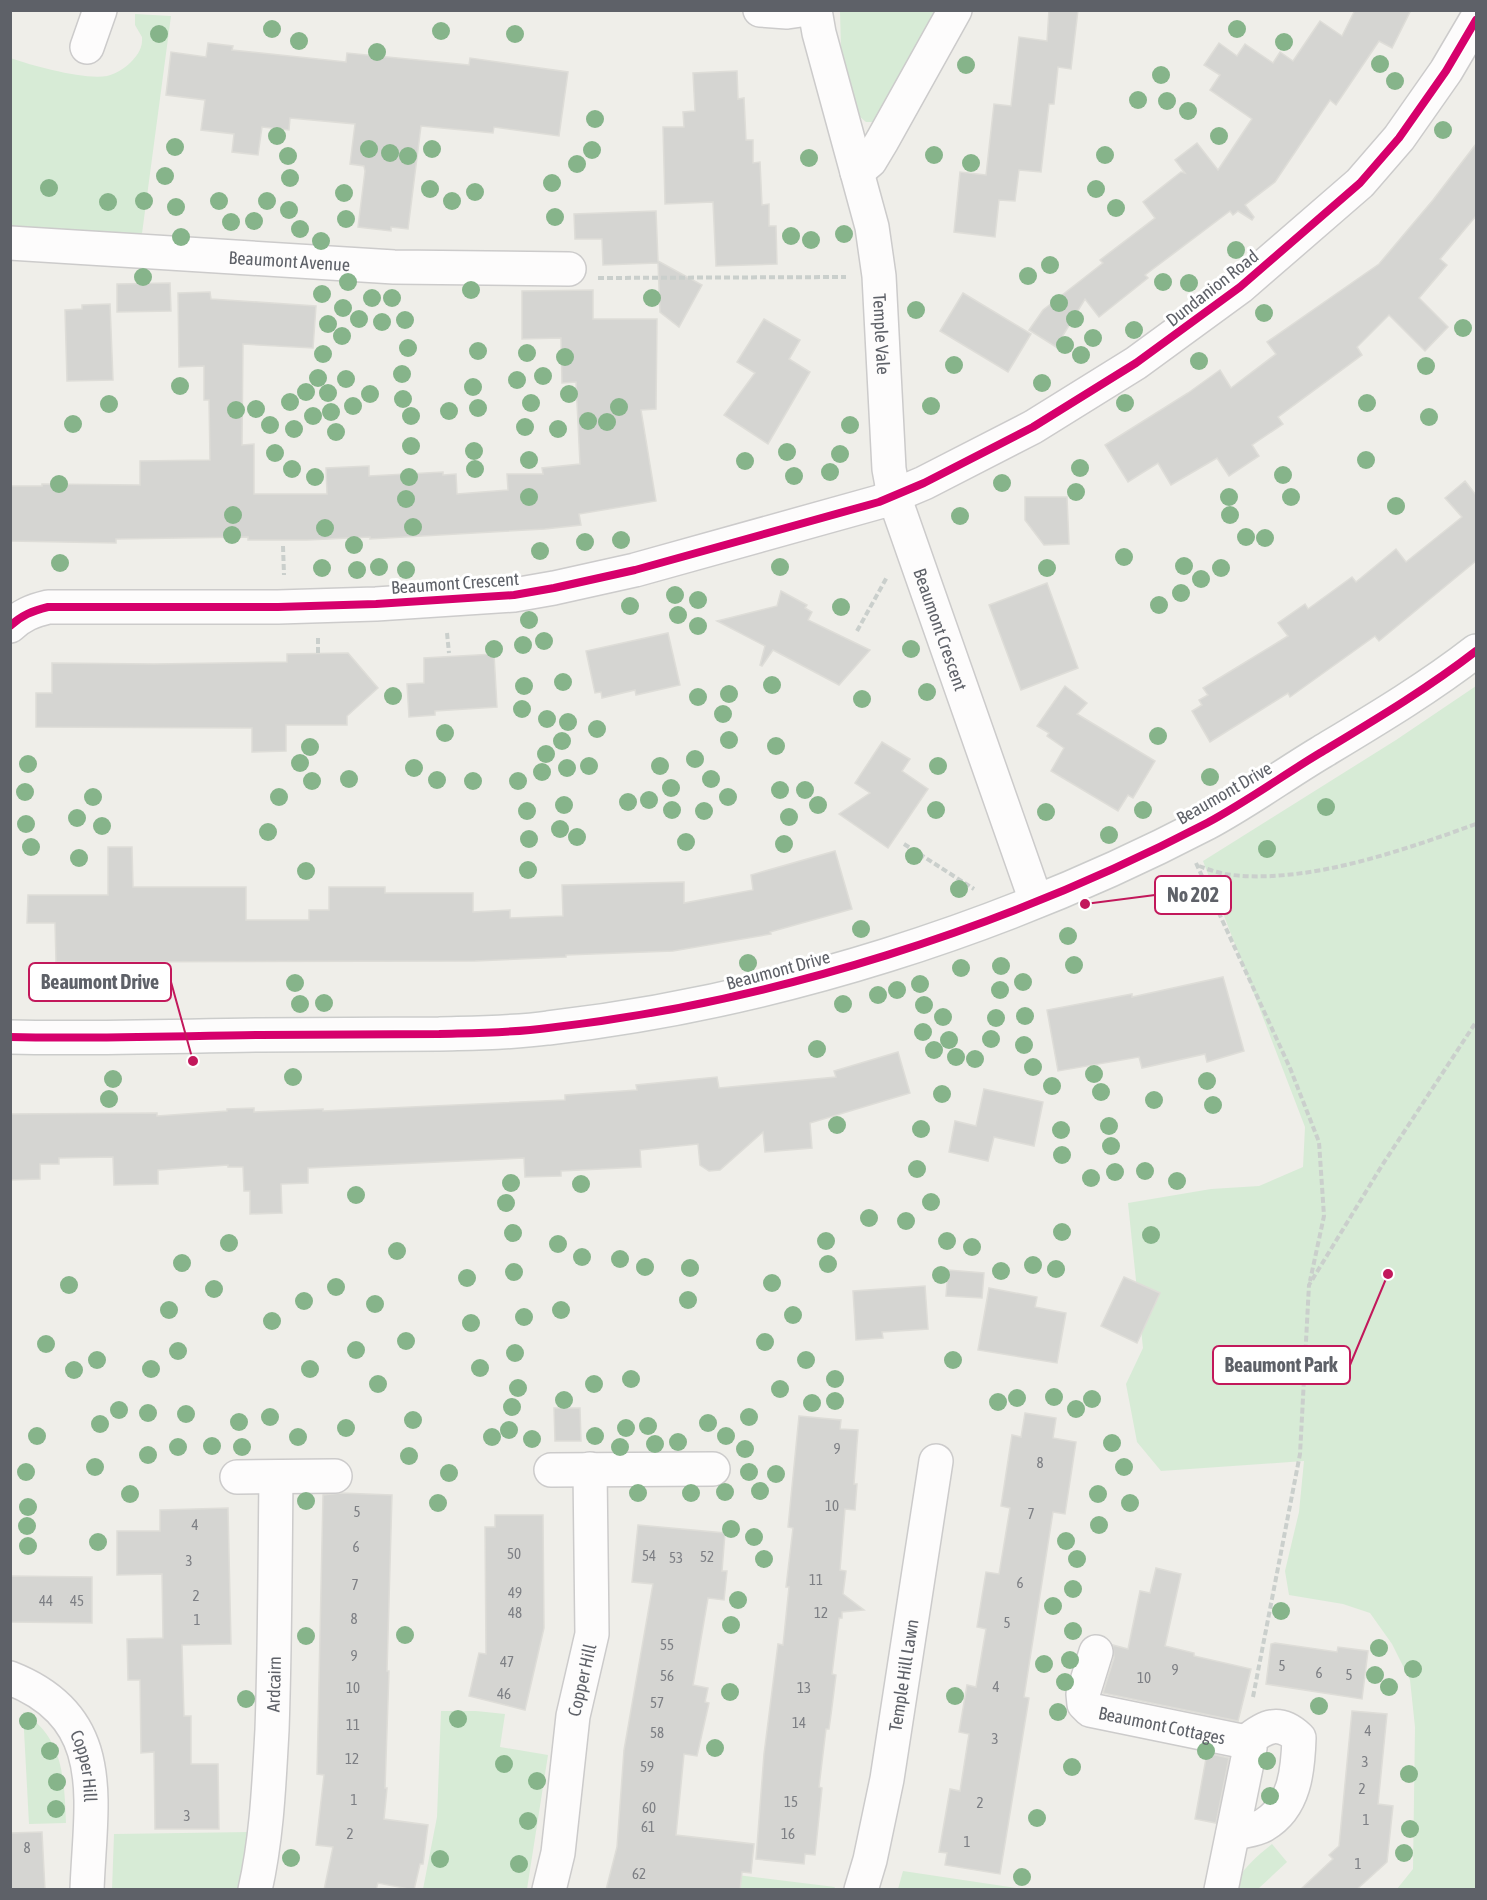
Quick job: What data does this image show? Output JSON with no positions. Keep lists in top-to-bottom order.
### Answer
{
  "streets": {
    "street": [
      "Beaumont Avenue",
      "Dundanion Road",
      "Temple Vale",
      "Beaumont Crescent",
      "Beaumont Drive",
      "Temple Hill Lawn",
      "Copper Hill",
      "Ardcairn",
      "Beaumont Cottages"
    ]
  },
  "crossings": [
    ["Dundanion Road", "Temple Vale"],
    ["Dundanion Road", "Beaumont Crescent"],
    ["Temple Vale", "Beaumont Crescent"],
    ["Beaumont Crescent", "Beaumont Drive"]
  ],
  "places": ["No 202", "Beaumont Drive", "Beaumont Park"],
  "house_numbers": [
    "9",
    "8",
    "10",
    "5",
    "7",
    "4",
    "6",
    "50",
    "54",
    "52",
    "53",
    "3",
    "11",
    "6",
    "7",
    "49",
    "2",
    "44",
    "45",
    "48",
    "12",
    "8",
    "1",
    "5",
    "55",
    "9",
    "47",
    "5",
    "9",
    "6",
    "5",
    "56",
    "10",
    "4",
    "10",
    "13",
    "46",
    "57",
    "14",
    "11",
    "4",
    "58",
    "3",
    "12",
    "3",
    "59",
    "2",
    "1",
    "15",
    "2",
    "60",
    "3",
    "1",
    "61",
    "2",
    "16",
    "1",
    "8",
    "1",
    "62"
  ]
}
